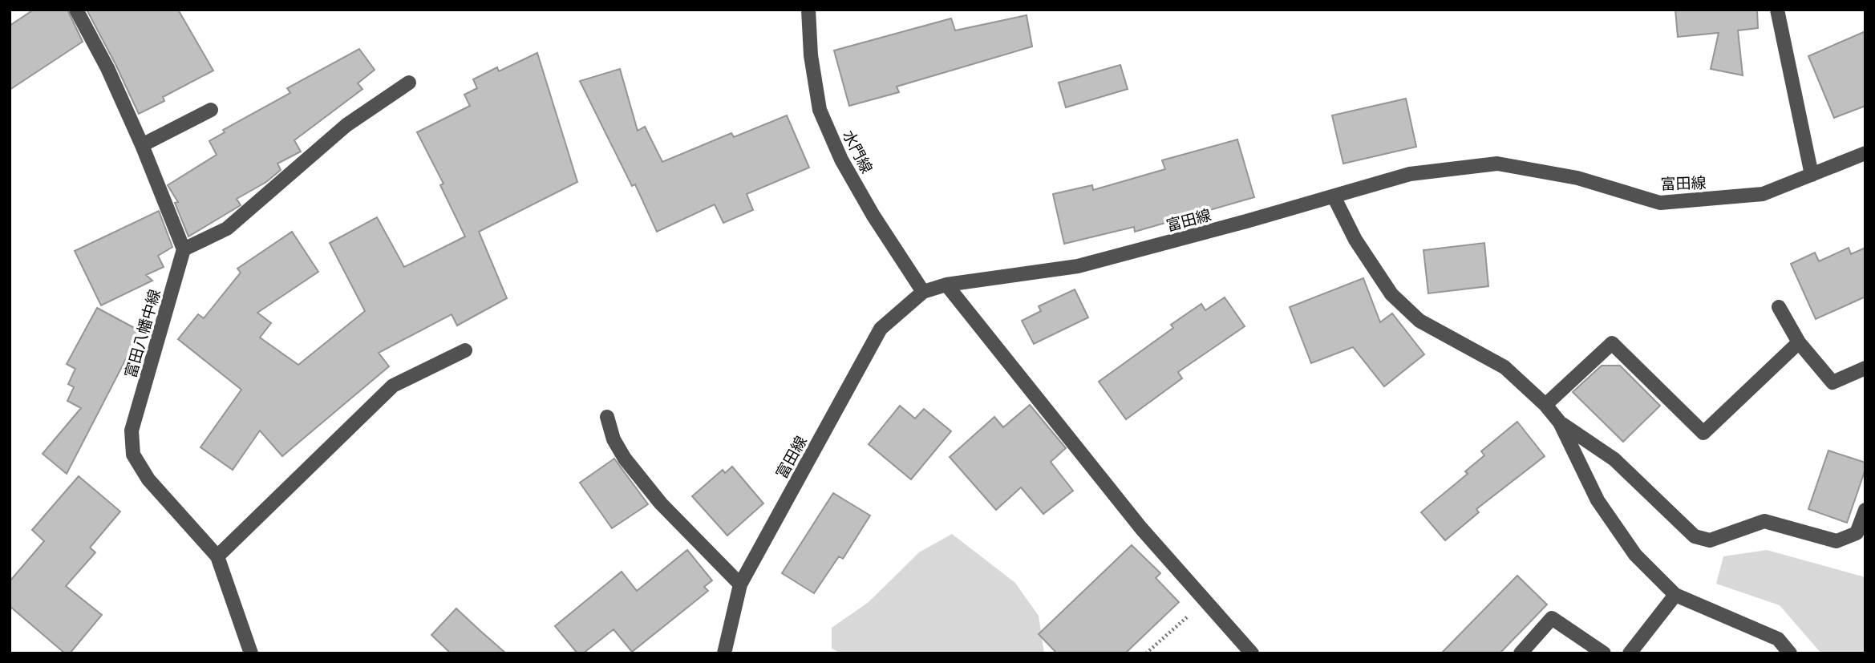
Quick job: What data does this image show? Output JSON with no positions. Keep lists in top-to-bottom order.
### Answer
{
  "streets": {
    "street": ["水門線", "富田線", "富田八幡中線"]
  },
  "crossings": [
    ["水門線", "富田線"]
  ]
}
